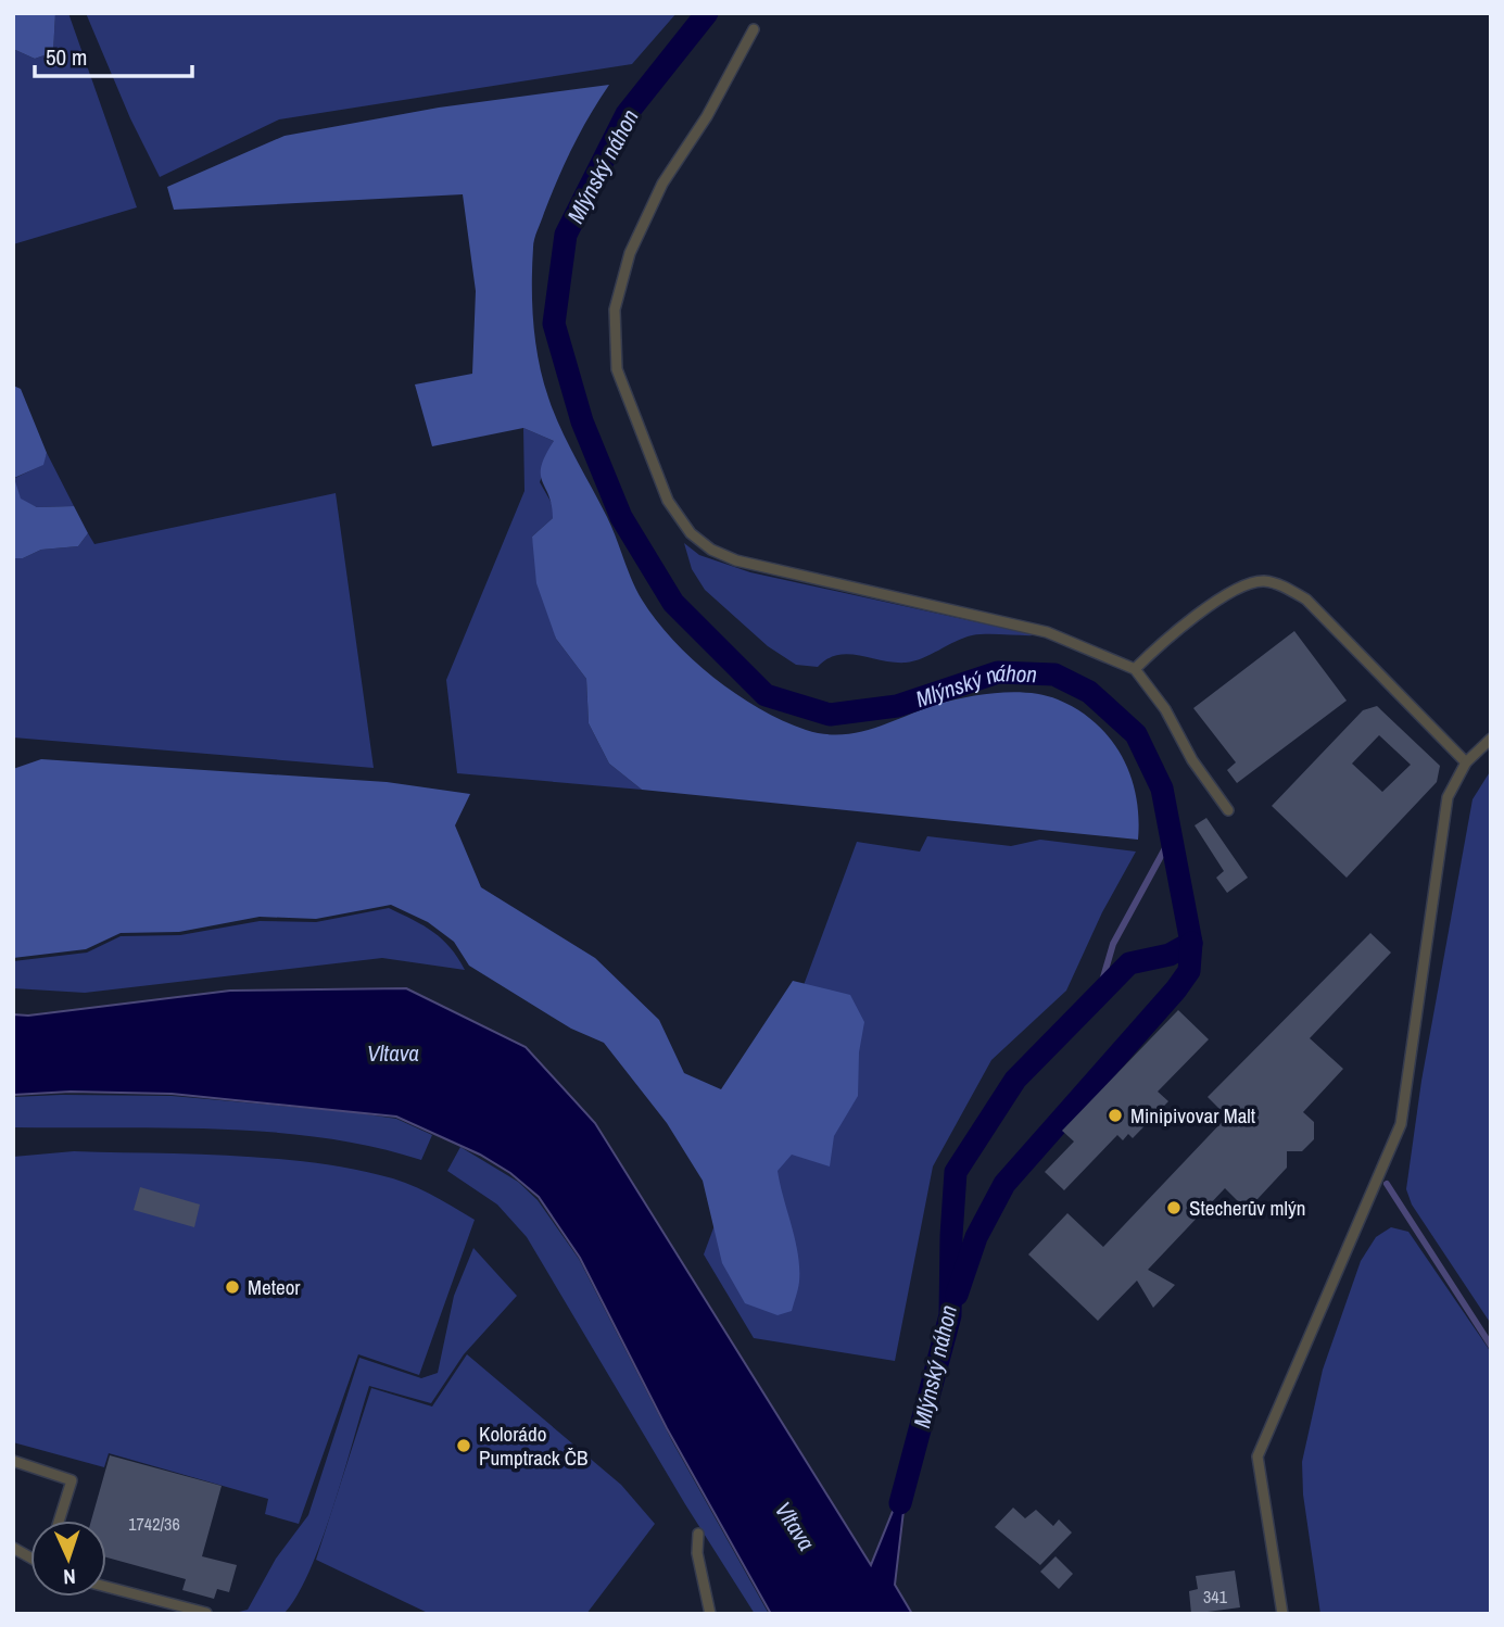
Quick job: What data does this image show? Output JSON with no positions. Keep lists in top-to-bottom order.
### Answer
{
  "water": ["Mlýnský náhon", "Vltava"],
  "places": [
    "Minipivovar Malt",
    "Stecherův mlýn",
    "Meteor",
    "Kolorádo Pumptrack ČB"
  ],
  "house_numbers": ["1742/36", "341"],
  "scale_bar": "50 m",
  "north": "bottom"
}
